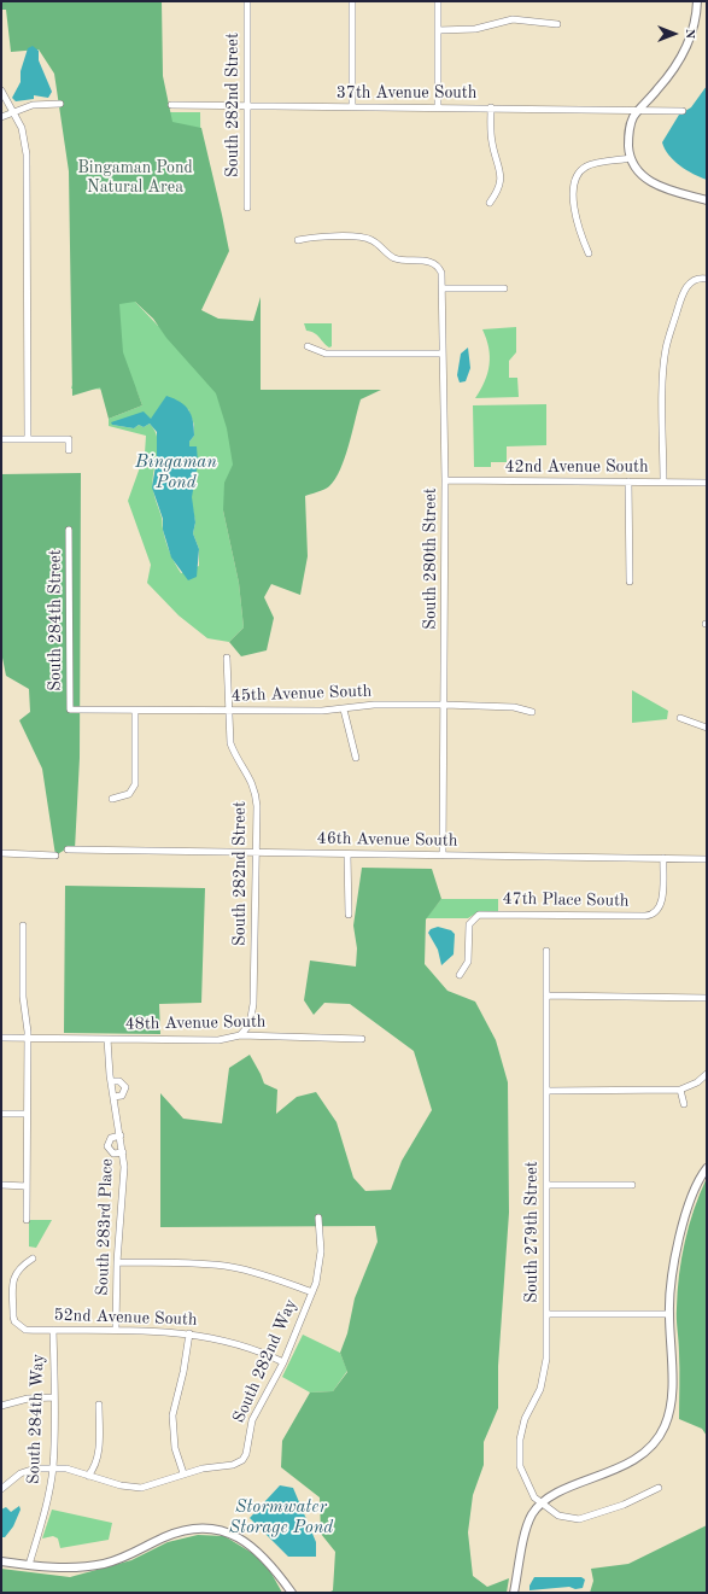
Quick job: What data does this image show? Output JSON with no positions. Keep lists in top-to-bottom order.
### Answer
{
  "streets": {
    "street": [
      "37th Avenue South",
      "South 282nd Street",
      "42nd Avenue South",
      "South 280th Street",
      "South 284th Street",
      "45th Avenue South",
      "46th Avenue South",
      "47th Place South",
      "48th Avenue South",
      "South 283rd Place",
      "South 279th Street",
      "52nd Avenue South",
      "South 282nd Way",
      "South 284th Way"
    ]
  },
  "crossings": [
    ["37th Avenue South", "South 282nd Street"],
    ["South 282nd Street", "45th Avenue South"],
    ["South 282nd Street", "46th Avenue South"],
    ["South 282nd Street", "48th Avenue South"],
    ["42nd Avenue South", "South 280th Street"],
    ["South 280th Street", "45th Avenue South"],
    ["South 280th Street", "46th Avenue South"],
    ["South 284th Street", "45th Avenue South"],
    ["46th Avenue South", "47th Place South"],
    ["48th Avenue South", "South 283rd Place"],
    ["South 283rd Place", "52nd Avenue South"],
    ["52nd Avenue South", "South 282nd Way"],
    ["52nd Avenue South", "South 284th Way"]
  ],
  "water": ["Bingaman Pond", "Stormwater Storage Pond"],
  "parks": ["Bingaman Pond Natural Area"],
  "north": "right"
}
